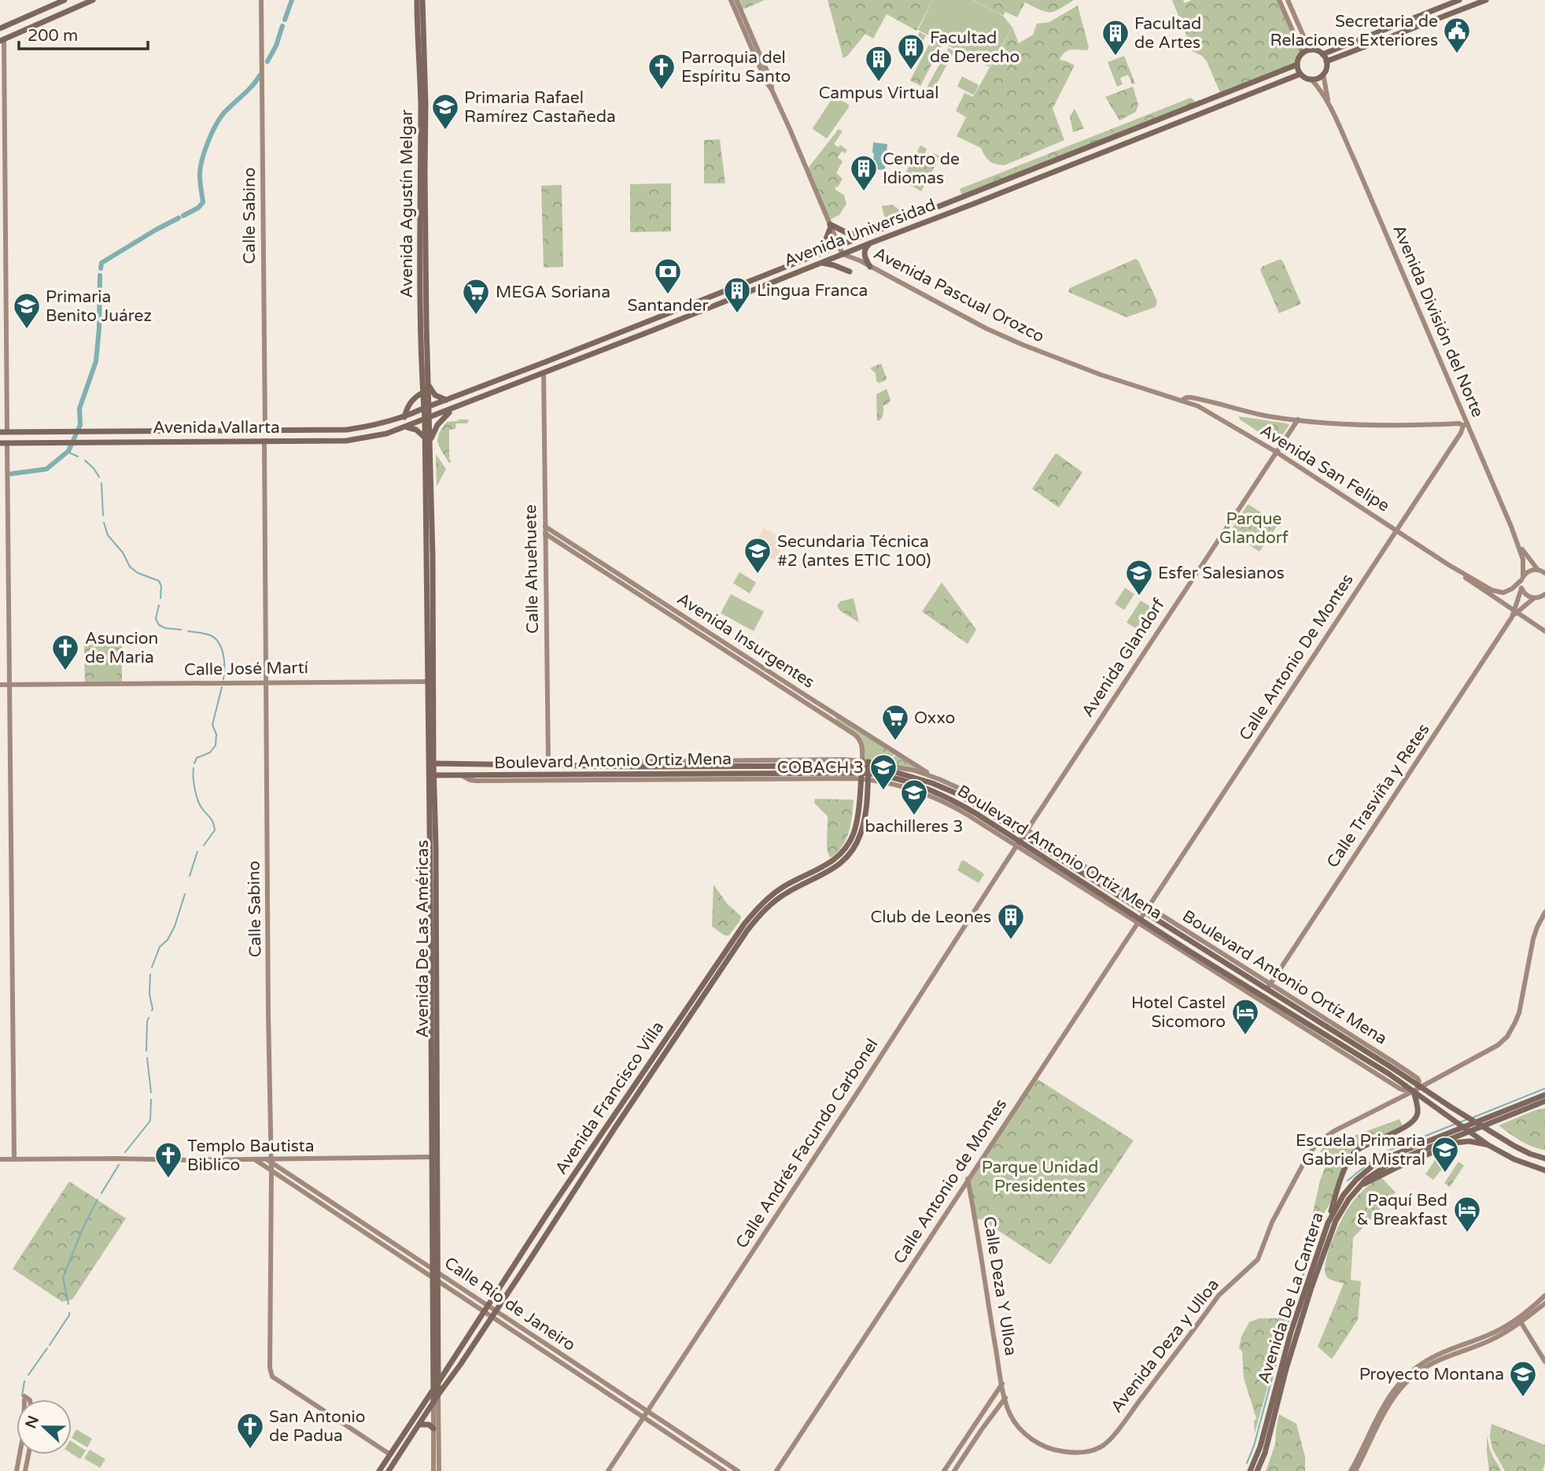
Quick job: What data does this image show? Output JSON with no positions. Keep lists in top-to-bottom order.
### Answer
{
  "streets": {
    "main road": [
      "Avenida Agustín Melgar",
      "Calle Sabino",
      "Avenida Universidad",
      "Avenida Pascual Orozco",
      "Avenida División del Norte",
      "Avenida Vallarta",
      "Avenida San Felipe",
      "Calle Ahuehuete",
      "Avenida Insurgentes",
      "Calle Antonio De Montes",
      "Avenida Glandorf",
      "Calle José Martí",
      "Boulevard Antonio Ortiz Mena",
      "Calle Trasviña y Retes",
      "Avenida De Las Américas",
      "Avenida Francisco Villa",
      "Calle Andrés Facundo Carbonel",
      "Calle Antonio de Montes",
      "Calle Deza Y Ulloa",
      "Avenida De La Cantera",
      "Calle Río de Janeiro",
      "Avenida Deza y Ulloa"
    ]
  },
  "crossings": [
    ["Avenida Agustín Melgar", "Avenida Universidad"],
    ["Avenida Agustín Melgar", "Avenida Vallarta"],
    ["Avenida Agustín Melgar", "Avenida De Las Américas"],
    ["Calle Sabino", "Avenida Vallarta"],
    ["Calle Sabino", "Calle José Martí"],
    ["Calle Sabino", "Avenida Francisco Villa"],
    ["Calle Sabino", "Calle Río de Janeiro"],
    ["Avenida Universidad", "Avenida Pascual Orozco"],
    ["Avenida Universidad", "Avenida División del Norte"],
    ["Avenida Universidad", "Avenida Vallarta"],
    ["Avenida Universidad", "Calle Ahuehuete"],
    ["Avenida Universidad", "Avenida De Las Américas"],
    ["Avenida Pascual Orozco", "Avenida División del Norte"],
    ["Avenida Pascual Orozco", "Avenida San Felipe"],
    ["Avenida Pascual Orozco", "Calle Antonio De Montes"],
    ["Avenida Pascual Orozco", "Avenida Glandorf"],
    ["Avenida División del Norte", "Avenida San Felipe"],
    ["Avenida División del Norte", "Calle Antonio De Montes"],
    ["Avenida División del Norte", "Calle Trasviña y Retes"],
    ["Avenida Vallarta", "Avenida De Las Américas"],
    ["Avenida San Felipe", "Calle Antonio De Montes"],
    ["Avenida San Felipe", "Avenida Glandorf"],
    ["Avenida San Felipe", "Calle Trasviña y Retes"],
    ["Calle Ahuehuete", "Avenida Insurgentes"],
    ["Calle Ahuehuete", "Boulevard Antonio Ortiz Mena"],
    ["Avenida Insurgentes", "Boulevard Antonio Ortiz Mena"],
    ["Avenida Insurgentes", "Avenida Francisco Villa"],
    ["Calle Antonio De Montes", "Boulevard Antonio Ortiz Mena"],
    ["Calle Antonio De Montes", "Calle Antonio de Montes"],
    ["Avenida Glandorf", "Boulevard Antonio Ortiz Mena"],
    ["Avenida Glandorf", "Calle Andrés Facundo Carbonel"],
    ["Calle José Martí", "Avenida De Las Américas"],
    ["Boulevard Antonio Ortiz Mena", "Calle Trasviña y Retes"],
    ["Boulevard Antonio Ortiz Mena", "Avenida De Las Américas"],
    ["Boulevard Antonio Ortiz Mena", "Avenida Francisco Villa"],
    ["Boulevard Antonio Ortiz Mena", "Calle Andrés Facundo Carbonel"],
    ["Boulevard Antonio Ortiz Mena", "Calle Antonio de Montes"],
    ["Boulevard Antonio Ortiz Mena", "Avenida Deza y Ulloa"],
    ["Avenida De Las Américas", "Avenida Francisco Villa"],
    ["Avenida De Las Américas", "Calle Río de Janeiro"],
    ["Avenida Francisco Villa", "Calle Río de Janeiro"],
    ["Calle Andrés Facundo Carbonel", "Calle Río de Janeiro"],
    ["Calle Antonio de Montes", "Calle Deza Y Ulloa"],
    ["Calle Deza Y Ulloa", "Avenida Deza y Ulloa"]
  ],
  "parks": ["Parque Glandorf", "Parque Unidad Presidentes"],
  "places": {
    "public building": ["Secretaria de Relaciones Exteriores"],
    "building": [
      "Facultad de Artes",
      "Facultad de Derecho",
      "Campus Virtual",
      "Centro de Idiomas",
      "Lingua Franca",
      "Club de Leones"
    ],
    "church": [
      "Parroquia del Espíritu Santo",
      "Asuncion de Maria",
      "Templo Bautista Biblico",
      "San Antonio de Padua"
    ],
    "school or university": [
      "Primaria Rafael Ramírez Castañeda",
      "Primaria Benito Juárez",
      "Secundaria Técnica #2 (antes ETIC 100)",
      "Esfer Salesianos",
      "COBACH 3",
      "bachilleres 3",
      "Escuela Primaria Gabriela Mistral",
      "Proyecto Montana"
    ],
    "bank": ["Santander"],
    "supermarket": ["MEGA Soriana", "Oxxo"],
    "hotel": ["Hotel Castel Sicomoro", "Paquí Bed & Breakfast"]
  },
  "scale_bar": "200 m",
  "north": "left"
}
